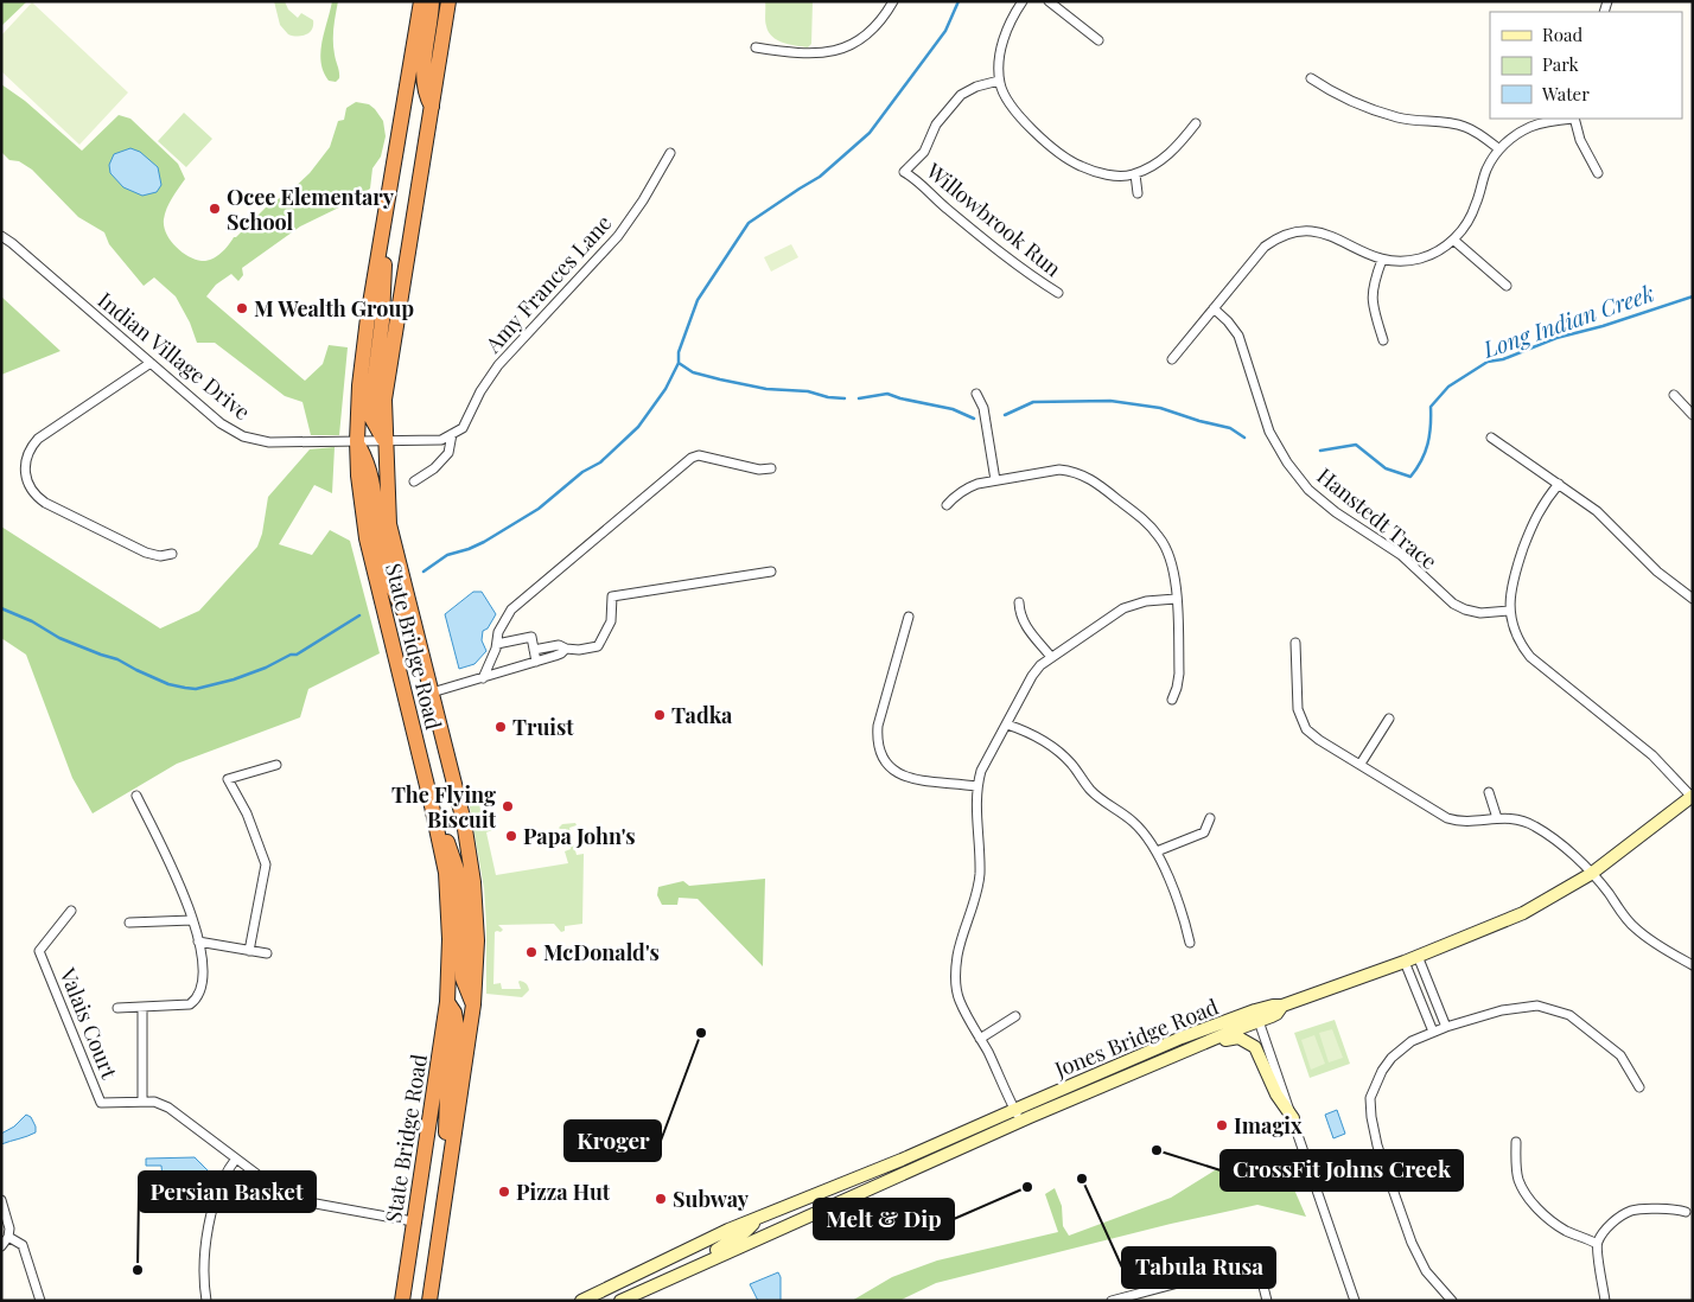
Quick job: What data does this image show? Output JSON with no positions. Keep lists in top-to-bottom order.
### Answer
{
  "streets": {
    "highway": ["State Bridge Road"],
    "main road": ["Jones Bridge Road"],
    "street": [
      "Willowbrook Run",
      "Amy Frances Lane",
      "Indian Village Drive",
      "Hanstedt Trace",
      "Valais Court"
    ]
  },
  "crossings": [
    ["Indian Village Drive", "State Bridge Road"],
    ["State Bridge Road", "Valais Court"]
  ],
  "water": ["Long Indian Creek"],
  "places": [
    "Ocee Elementary School",
    "M Wealth Group",
    "Tadka",
    "Truist",
    "The Flying Biscuit",
    "Papa John's",
    "McDonald's",
    "Kroger",
    "Imagix",
    "CrossFit Johns Creek",
    "Tabula Rusa",
    "Melt & Dip",
    "Pizza Hut",
    "Subway",
    "Persian Basket"
  ],
  "legend": ["Road", "Park", "Water"]
}
